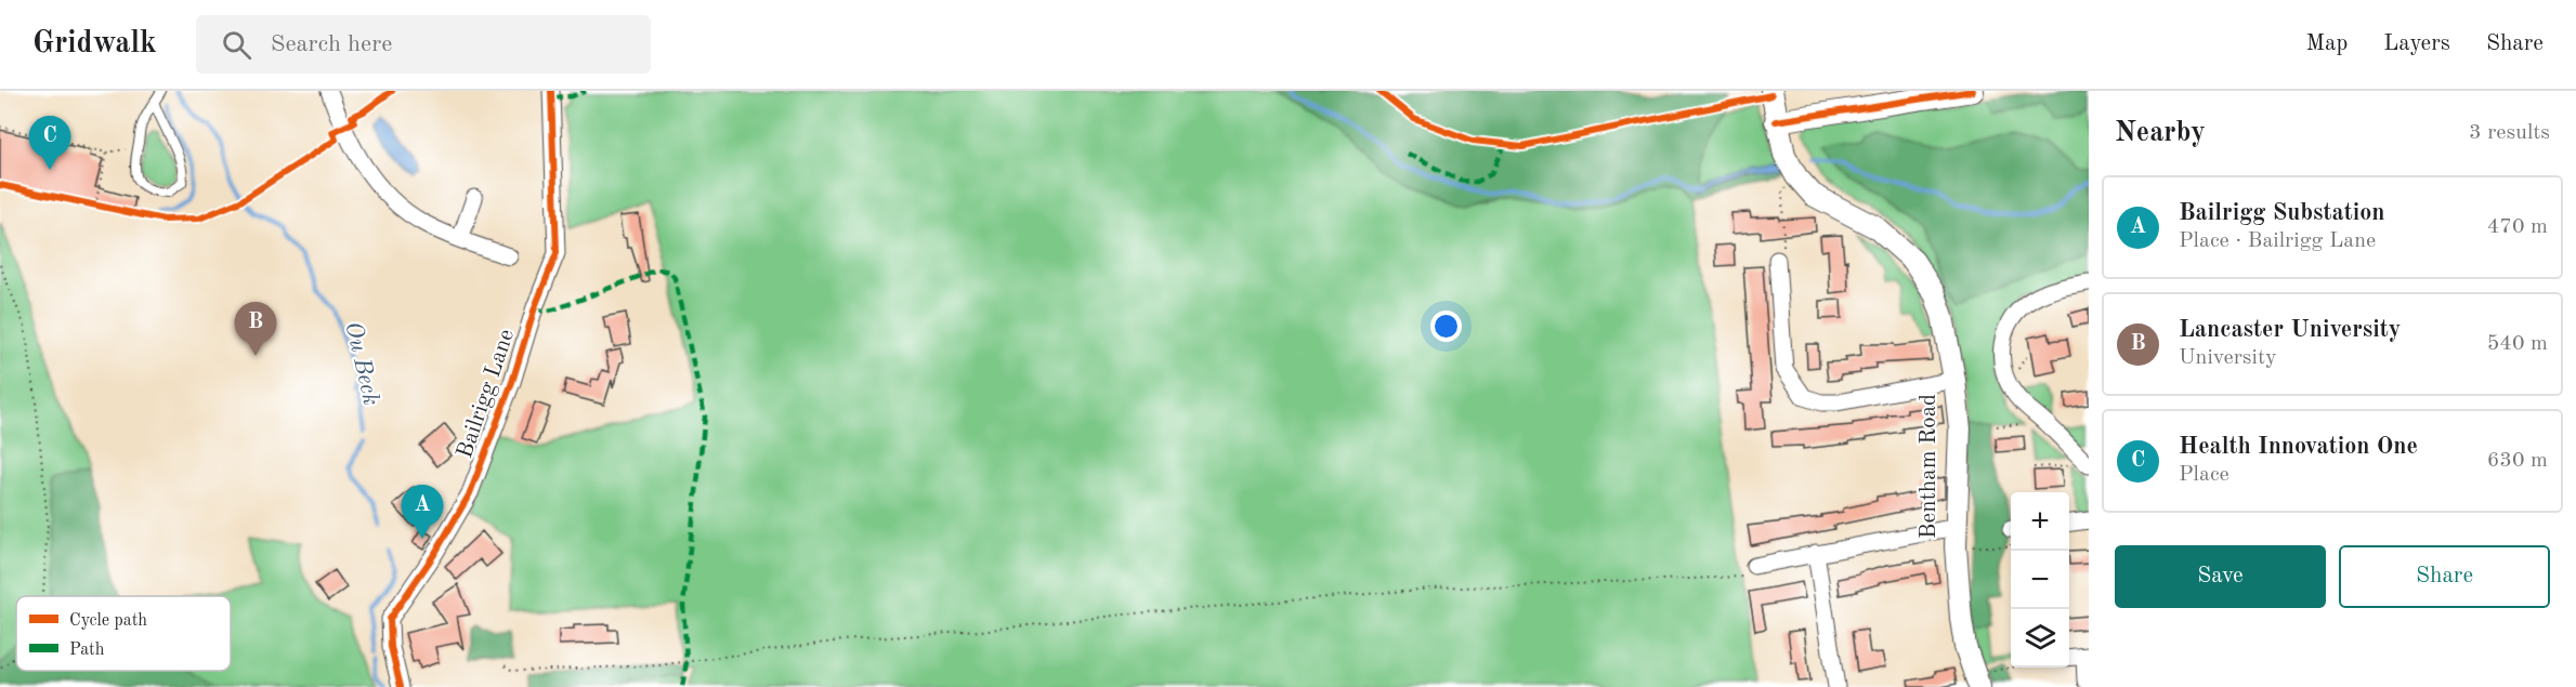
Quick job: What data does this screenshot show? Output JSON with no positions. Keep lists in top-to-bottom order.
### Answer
{
  "streets": {
    "street": ["Bailrigg Lane", "Bentham Road"]
  },
  "water": ["Ou Beck"],
  "legend": ["Cycle path", "Path"],
  "page": {
    "header": "Gridwalk",
    "search": "Search here",
    "nav": ["Map", "Layers", "Share"],
    "heading": ["Nearby", "3 results"],
    "pins": ["C", "B", "A"],
    "list": [
      {
        "mark": "A",
        "name": "Bailrigg Substation",
        "note": "Place · Bailrigg Lane",
        "value": "470 m"
      },
      {
        "mark": "B",
        "name": "Lancaster University",
        "note": "University",
        "value": "540 m"
      },
      {
        "mark": "C",
        "name": "Health Innovation One",
        "note": "Place",
        "value": "630 m"
      }
    ],
    "map_buttons": ["+", "−"],
    "buttons": ["Save", "Share"]
  }
}
